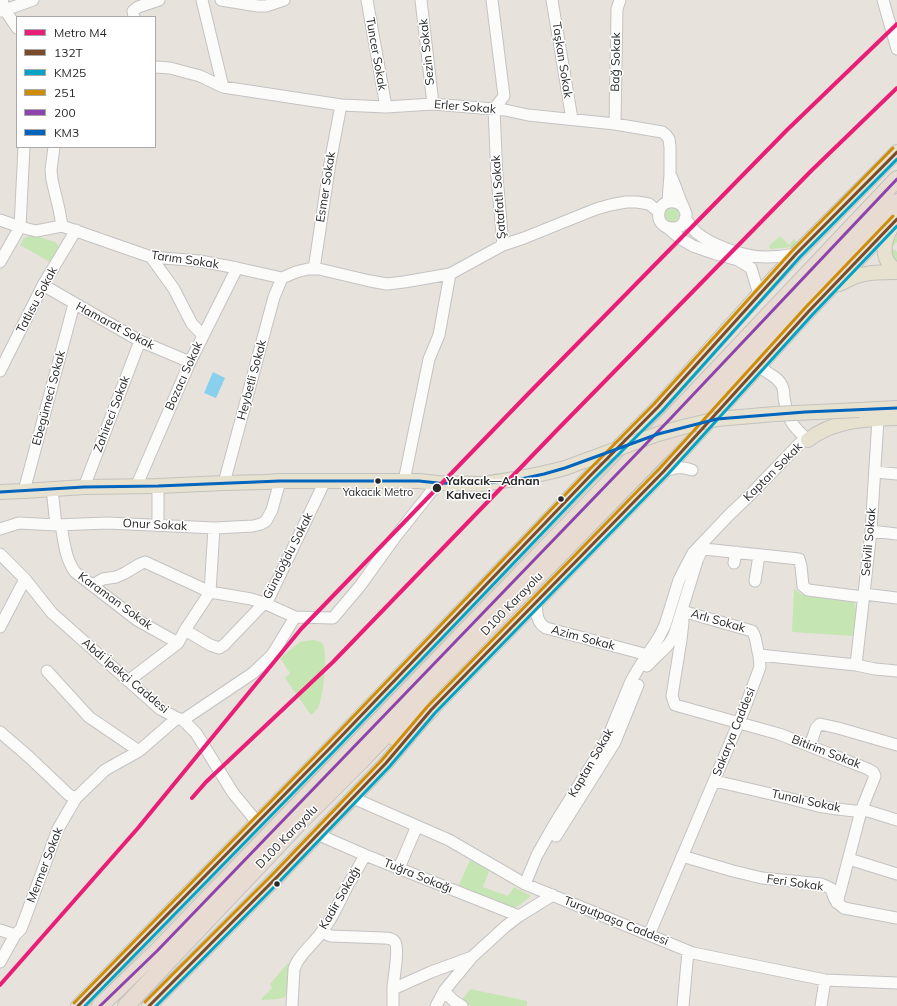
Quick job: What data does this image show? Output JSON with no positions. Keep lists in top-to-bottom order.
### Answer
{
  "streets": {
    "highway": ["D100 Karayolu"],
    "street": [
      "Sezin Sokak",
      "Tuncer Sokak",
      "Taşkan Sokak",
      "Bağ Sokak",
      "Erler Sokak",
      "Esmer Sokak",
      "Şatafatlı Sokak",
      "Tarım Sokak",
      "Tatlısu Sokak",
      "Hamarat Sokak",
      "Bozacı Sokak",
      "Heybetli Sokak",
      "Ebegümeci Sokak",
      "Zahireci Sokak",
      "Kaptan Sokak",
      "Onur Sokak",
      "Selvili Sokak",
      "Gündoğdu Sokak",
      "Karaman Sokak",
      "Arlı Sokak",
      "Azim Sokak",
      "Abdi İpekçi Caddesi",
      "Sakarya Caddesi",
      "Bitirim Sokak",
      "Tunalı Sokak",
      "Mermer Sokak",
      "Tuğra Sokağı",
      "Feri Sokak",
      "Kadir Sokağı",
      "Turgutpaşa Caddesi"
    ]
  },
  "crossings": [
    ["Sezin Sokak", "Erler Sokak"],
    ["Tuncer Sokak", "Erler Sokak"],
    ["Taşkan Sokak", "Erler Sokak"],
    ["Bağ Sokak", "Erler Sokak"],
    ["Erler Sokak", "Esmer Sokak"],
    ["Erler Sokak", "Şatafatlı Sokak"],
    ["Esmer Sokak", "Şatafatlı Sokak"],
    ["Tarım Sokak", "Tatlısu Sokak"],
    ["Tarım Sokak", "Bozacı Sokak"],
    ["Tarım Sokak", "Heybetli Sokak"],
    ["Tatlısu Sokak", "Hamarat Sokak"],
    ["Hamarat Sokak", "Bozacı Sokak"],
    ["Hamarat Sokak", "Ebegümeci Sokak"],
    ["Hamarat Sokak", "Zahireci Sokak"],
    ["Kaptan Sokak", "Arlı Sokak"],
    ["Kaptan Sokak", "Azim Sokak"],
    ["Kaptan Sokak", "Turgutpaşa Caddesi"],
    ["Onur Sokak", "Karaman Sokak"],
    ["Arlı Sokak", "Sakarya Caddesi"],
    ["Azim Sokak", "Bitirim Sokak"],
    ["Abdi İpekçi Caddesi", "Mermer Sokak"],
    ["Sakarya Caddesi", "Bitirim Sokak"],
    ["Sakarya Caddesi", "Tunalı Sokak"],
    ["Sakarya Caddesi", "Feri Sokak"],
    ["Sakarya Caddesi", "Turgutpaşa Caddesi"],
    ["Bitirim Sokak", "Tunalı Sokak"],
    ["Bitirim Sokak", "Feri Sokak"],
    ["Tuğra Sokağı", "Kadir Sokağı"]
  ],
  "places": ["Yakacık Metro", "Yakacık—Adnan Kahveci"],
  "lines": [
    "metro line M4",
    "transit line 251",
    "transit line 132T",
    "transit line KM25",
    "transit line 200",
    "transit line KM3"
  ],
  "legend": [
    "Metro M4",
    "132T",
    "KM25",
    "251",
    "200",
    "KM3"
  ]
}
